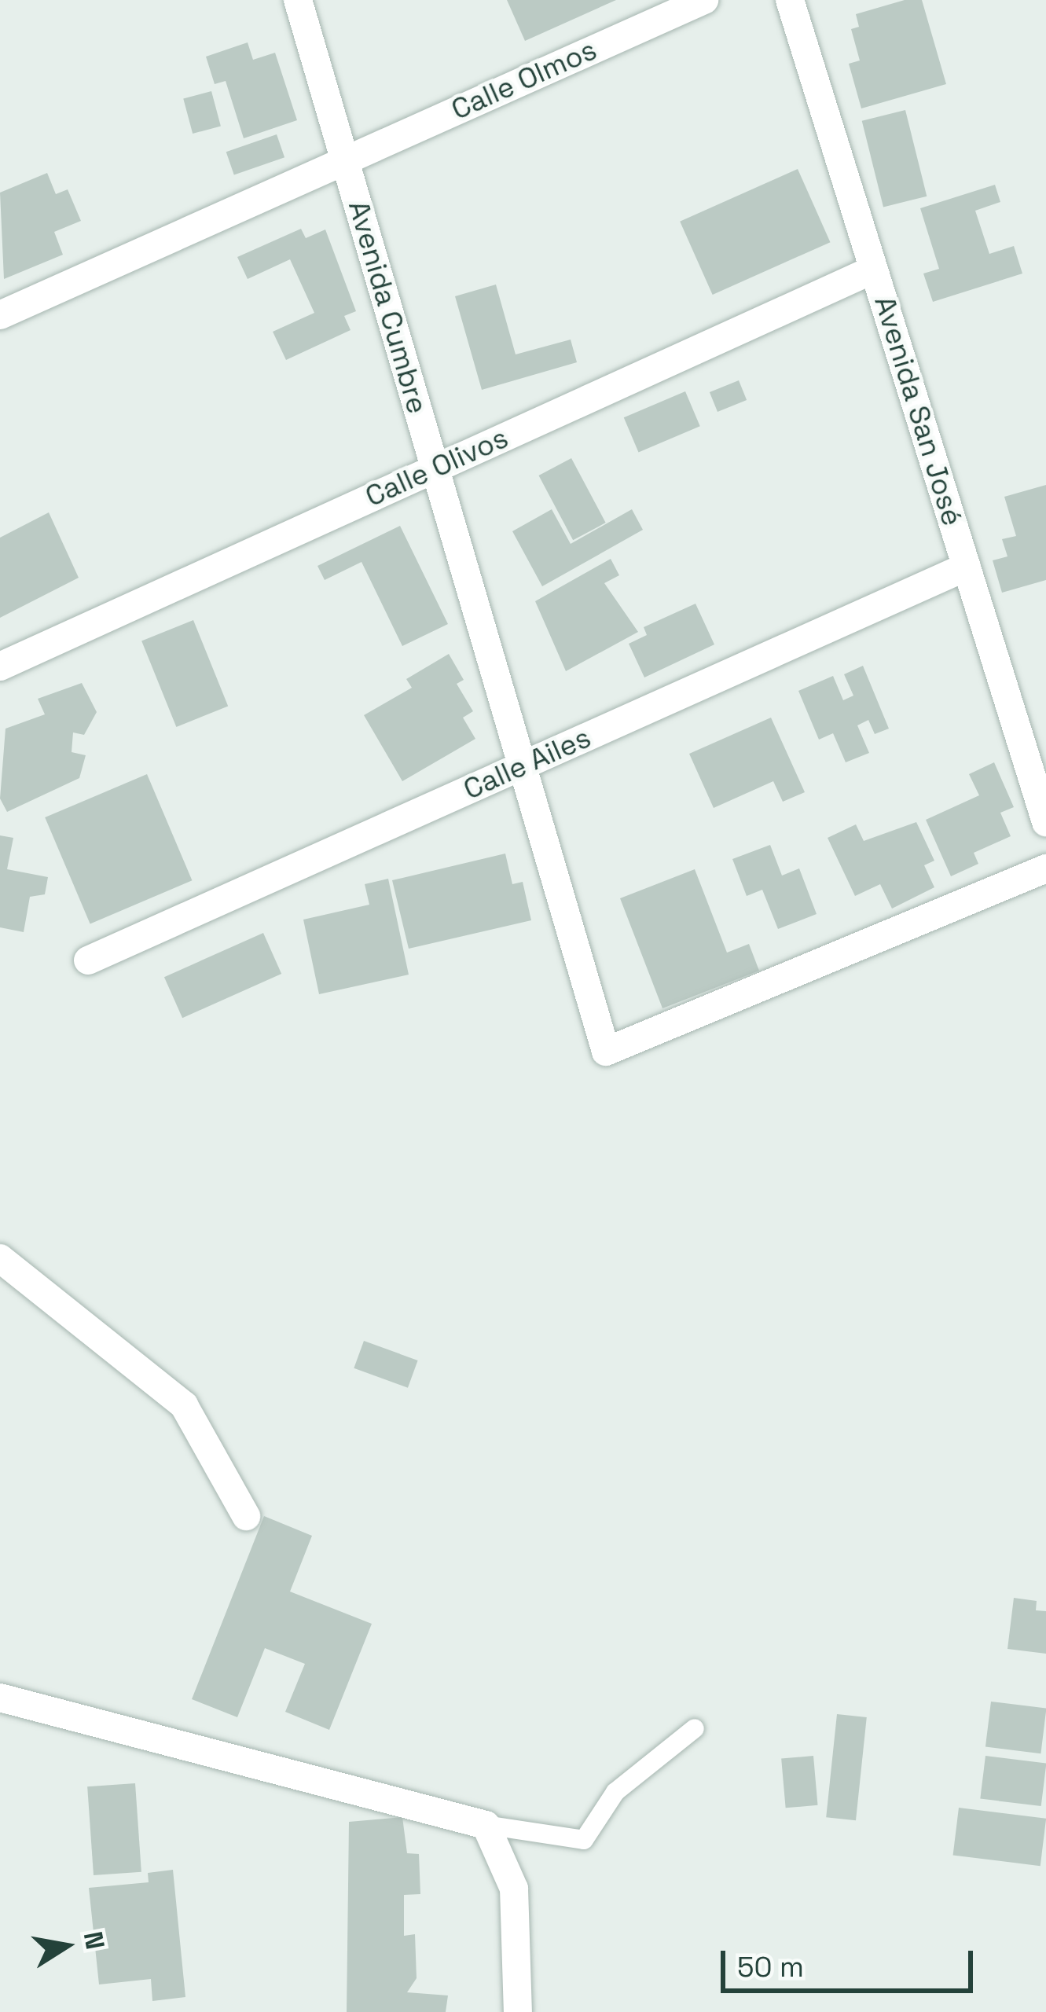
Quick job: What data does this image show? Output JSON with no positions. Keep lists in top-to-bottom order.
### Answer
{
  "streets": {
    "street": [
      "Calle Olmos",
      "Avenida Cumbre",
      "Avenida San José",
      "Calle Olivos",
      "Calle Ailes"
    ]
  },
  "crossings": [
    ["Calle Olmos", "Avenida Cumbre"],
    ["Avenida Cumbre", "Calle Olivos"],
    ["Avenida Cumbre", "Calle Ailes"],
    ["Avenida San José", "Calle Olivos"],
    ["Avenida San José", "Calle Ailes"]
  ],
  "scale_bar": "50 m",
  "north": "right"
}
